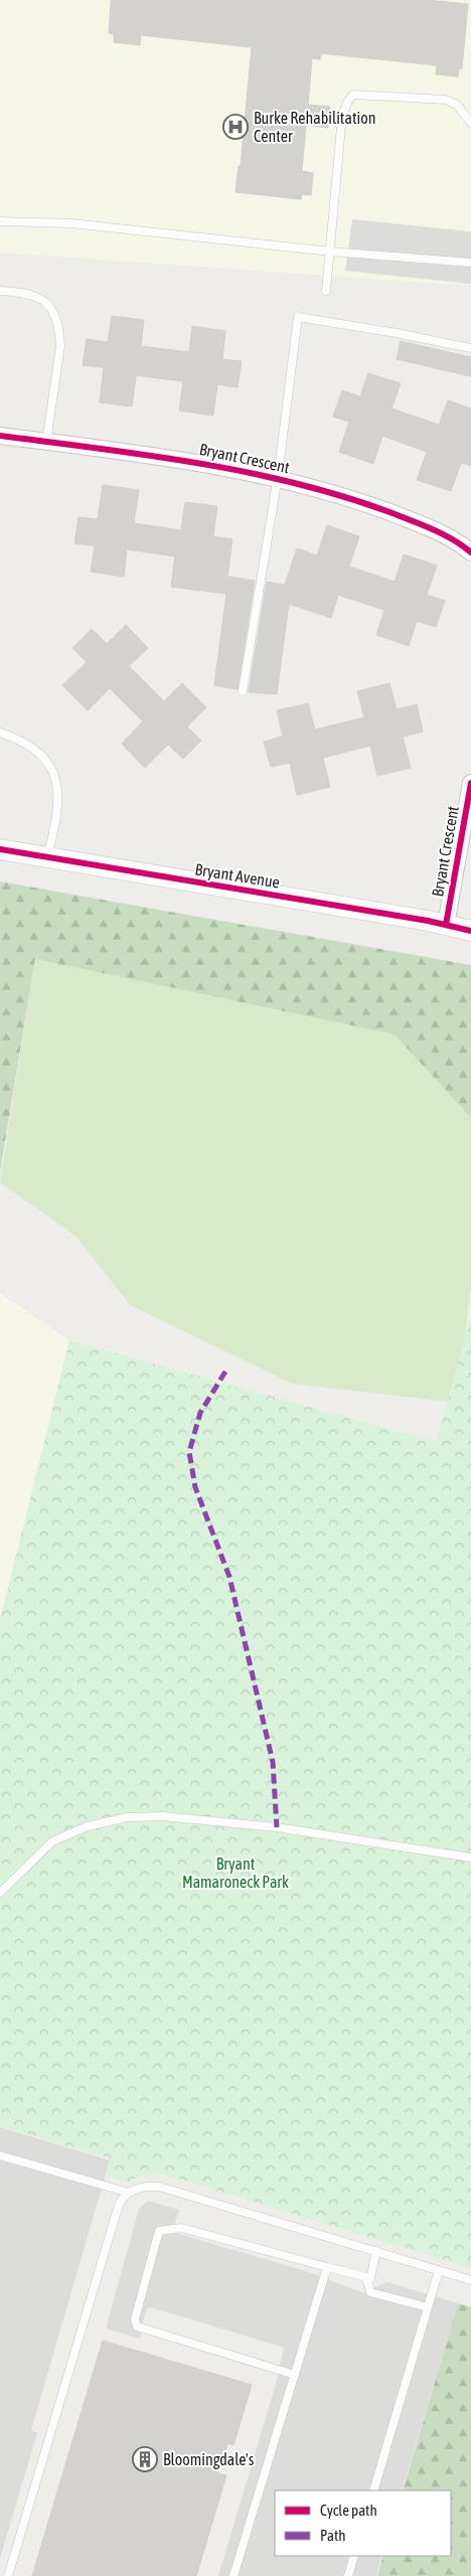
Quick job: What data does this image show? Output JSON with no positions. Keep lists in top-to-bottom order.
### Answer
{
  "streets": {
    "street": ["Bryant Crescent", "Bryant Avenue"]
  },
  "crossings": [
    ["Bryant Crescent", "Bryant Avenue"]
  ],
  "parks": ["Bryant Mamaroneck Park"],
  "places": {
    "hospital": ["Burke Rehabilitation Center"],
    "building": ["Bloomingdale's"]
  },
  "legend": ["Cycle path", "Path"]
}
